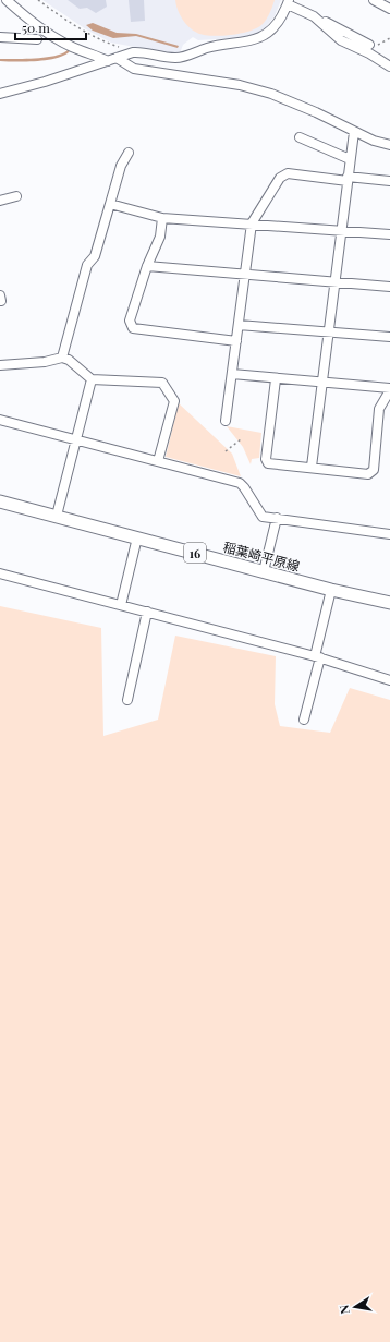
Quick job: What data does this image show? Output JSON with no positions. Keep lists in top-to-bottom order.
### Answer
{
  "streets": {
    "main road": ["16", "稲葉崎平原線"]
  },
  "scale_bar": "50 m",
  "north": "left"
}
